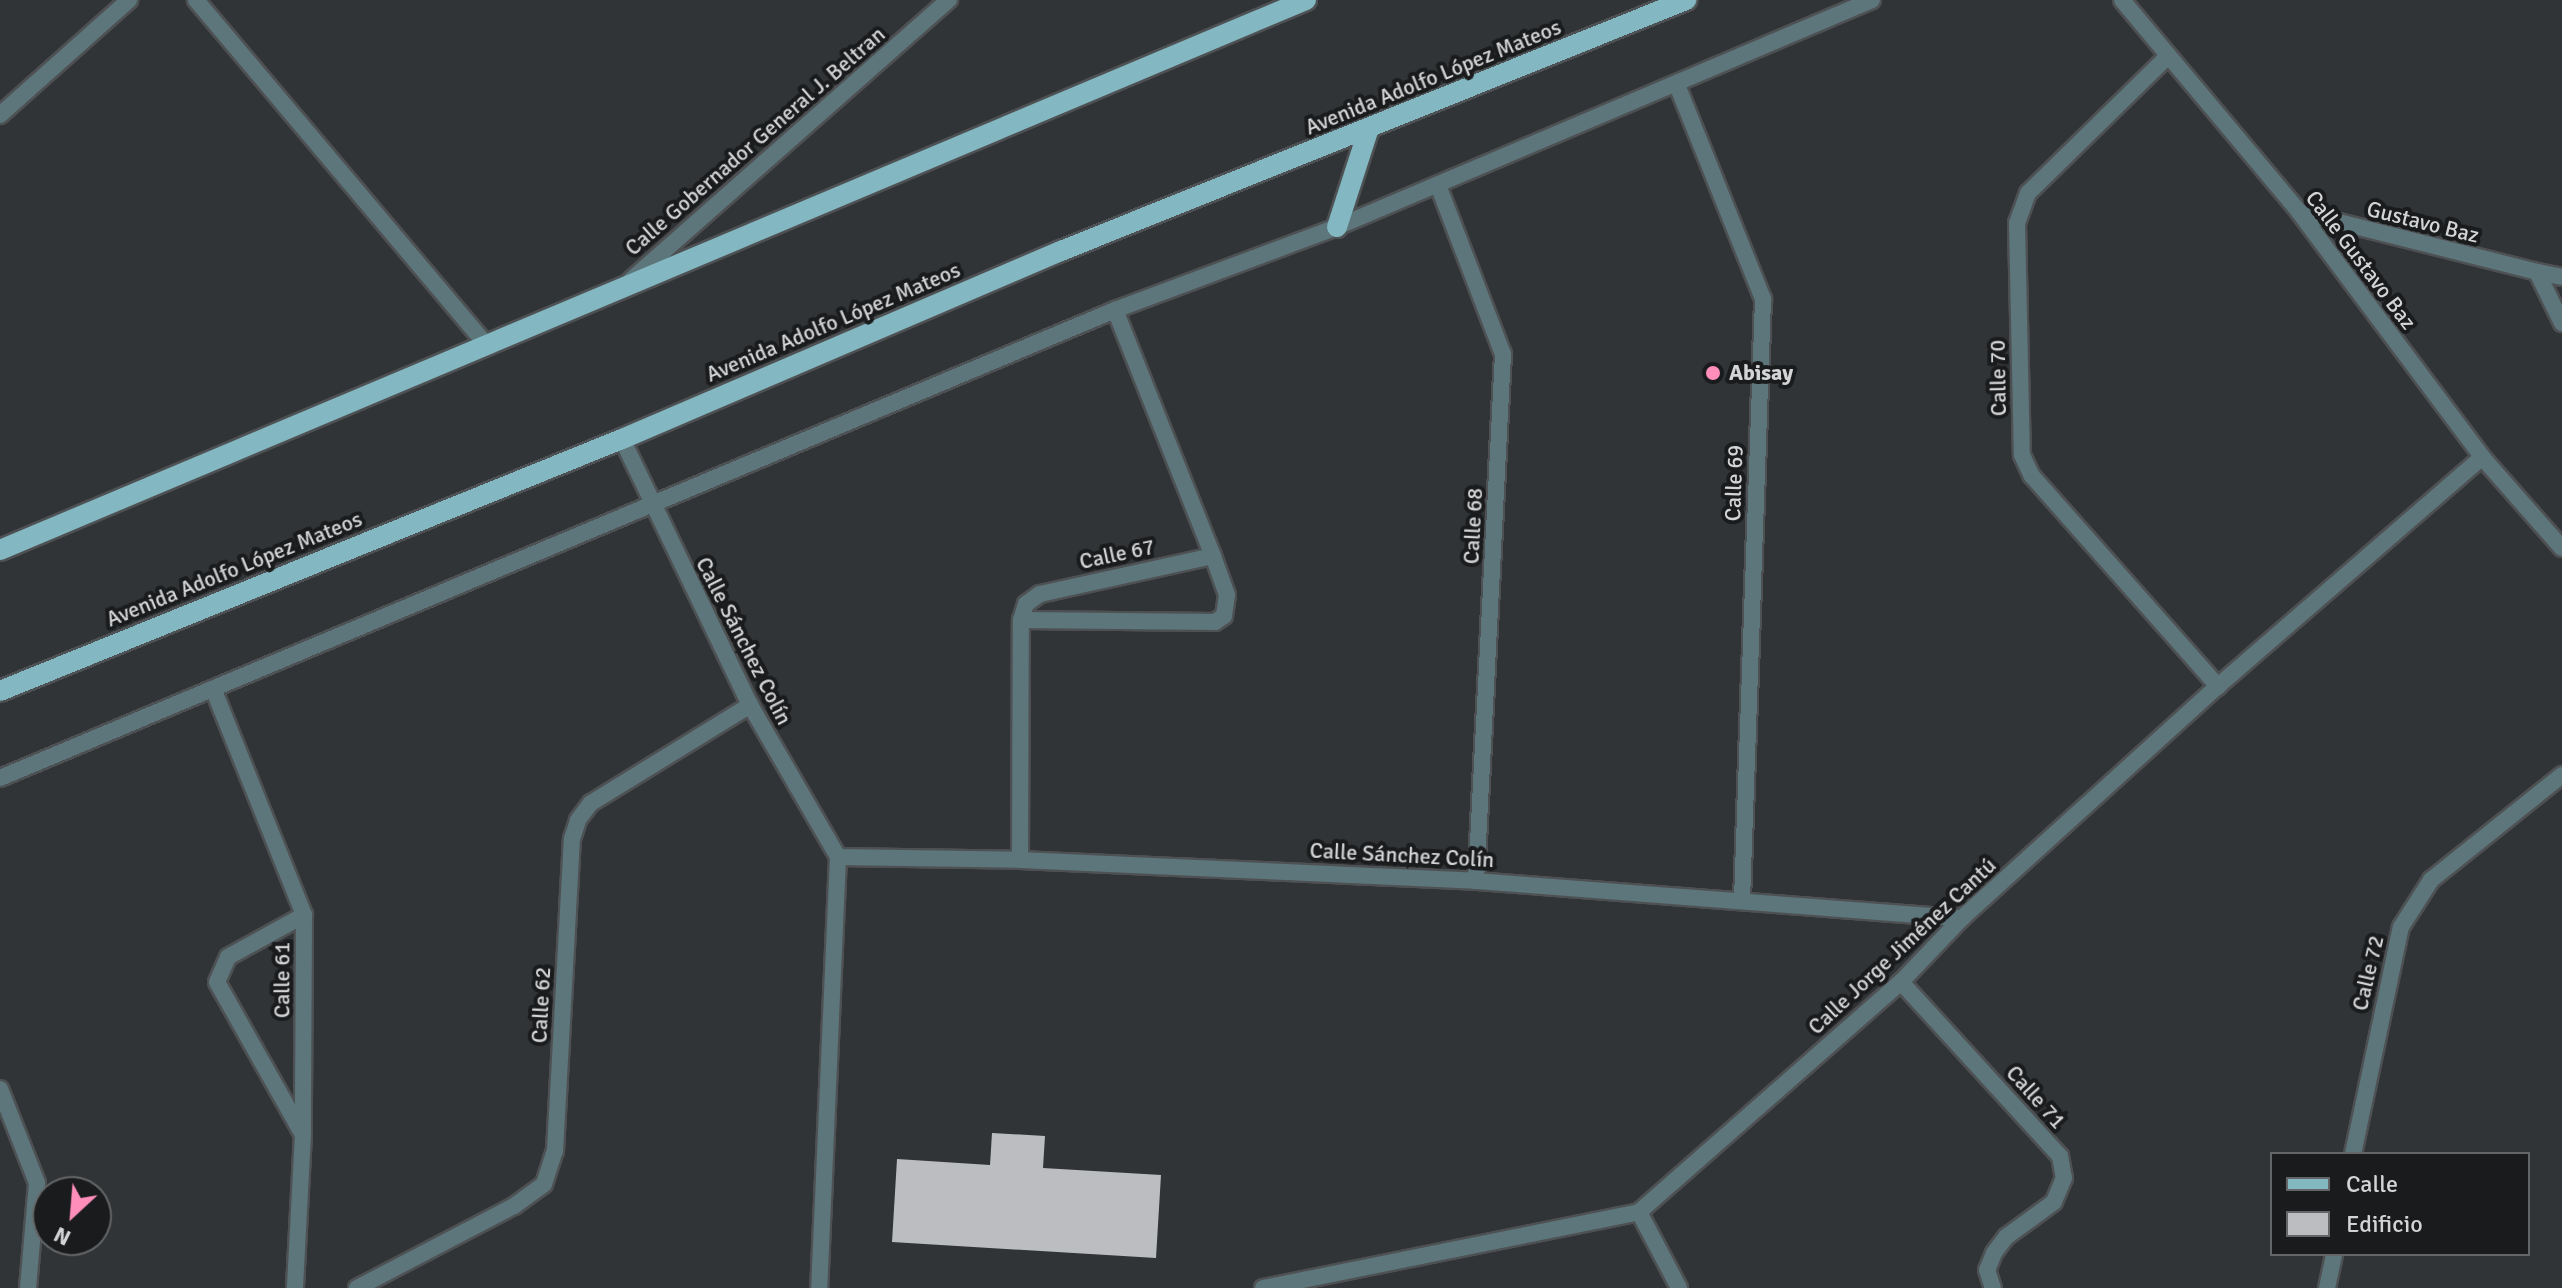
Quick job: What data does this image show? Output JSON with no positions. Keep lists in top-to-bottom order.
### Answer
{
  "streets": {
    "main road": ["Avenida Adolfo López Mateos"],
    "street": [
      "Calle Gobernador General J. Beltran",
      "Gustavo Baz",
      "Calle Gustavo Baz",
      "Calle 70",
      "Calle 69",
      "Calle 68",
      "Calle 67",
      "Calle Sánchez Colín",
      "Calle Jorge Jiménez Cantú",
      "Calle 72",
      "Calle 61",
      "Calle 62",
      "Calle 71"
    ]
  },
  "crossings": [
    ["Avenida Adolfo López Mateos", "Calle Sánchez Colín"],
    ["Gustavo Baz", "Calle Gustavo Baz"],
    ["Calle Gustavo Baz", "Calle 70"],
    ["Calle Gustavo Baz", "Calle Jorge Jiménez Cantú"],
    ["Calle 70", "Calle Jorge Jiménez Cantú"],
    ["Calle 69", "Calle Sánchez Colín"],
    ["Calle 68", "Calle Sánchez Colín"],
    ["Calle Sánchez Colín", "Calle Jorge Jiménez Cantú"],
    ["Calle Sánchez Colín", "Calle 62"],
    ["Calle Jorge Jiménez Cantú", "Calle 71"]
  ],
  "places": ["Abisay"],
  "legend": ["Calle", "Edificio"],
  "north": "bottom left"
}
